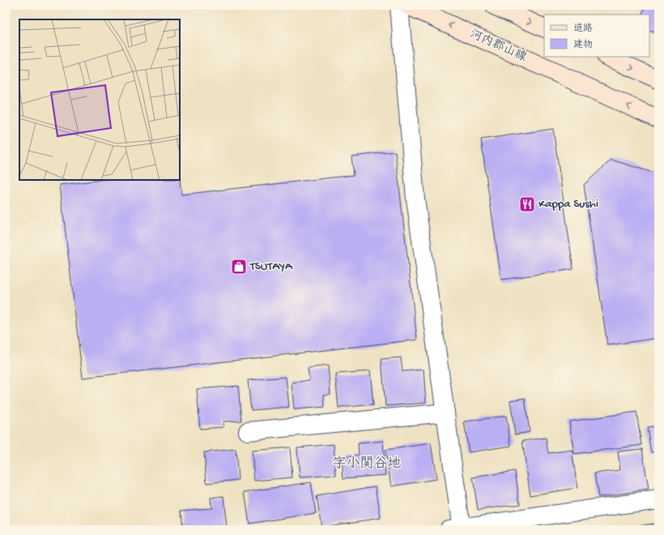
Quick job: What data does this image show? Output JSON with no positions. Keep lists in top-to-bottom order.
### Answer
{
  "streets": {
    "main road": ["河内郡山線"]
  },
  "districts": ["字小関谷地"],
  "places": {
    "restaurant": ["Kappa Sushi"],
    "shop": ["TSUTAYA"]
  },
  "legend": ["道路", "建物"]
}
